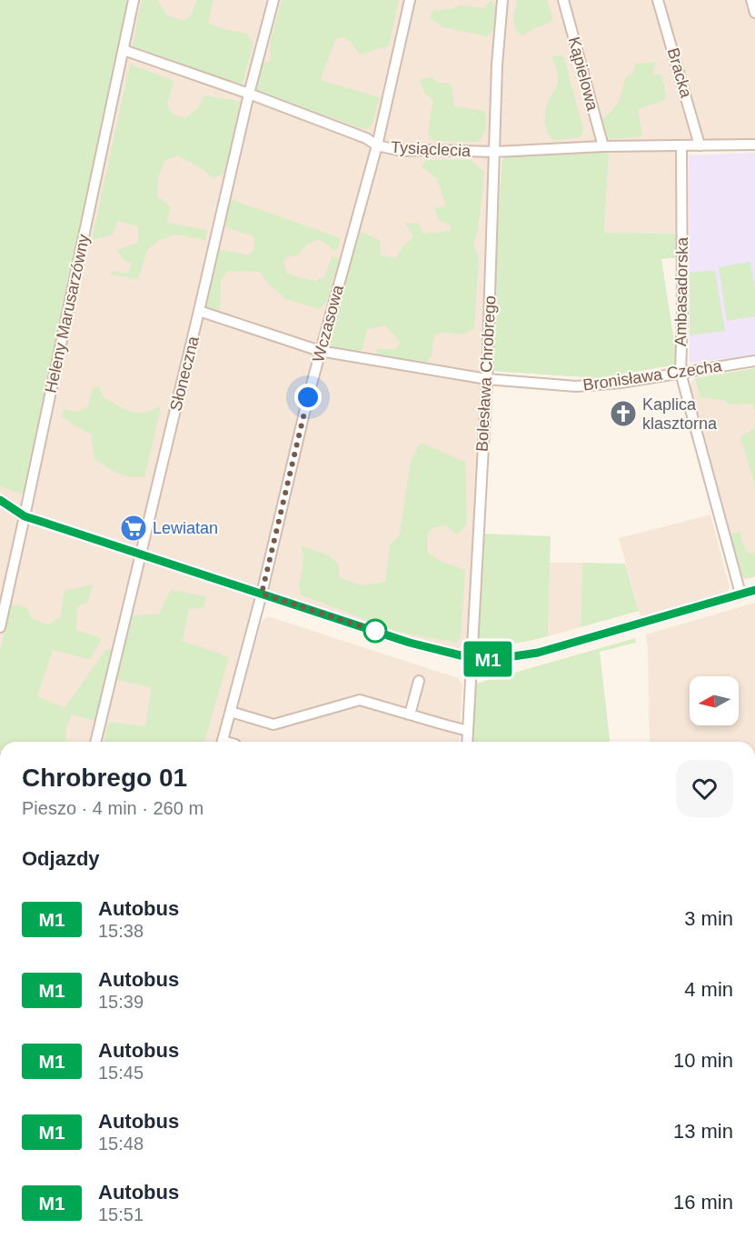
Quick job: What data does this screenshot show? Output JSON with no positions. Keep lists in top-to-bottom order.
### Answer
{
  "streets": {
    "street": [
      "Bracka",
      "Kąpielowa",
      "Tysiąclecia",
      "Ambasadorska",
      "Heleny Marusarzówny",
      "Wczasowa",
      "Słoneczna",
      "Bolesława Chrobrego",
      "Bronisława Czecha"
    ]
  },
  "crossings": [
    ["Bracka", "Tysiąclecia"],
    ["Kąpielowa", "Tysiąclecia"],
    ["Tysiąclecia", "Ambasadorska"],
    ["Tysiąclecia", "Heleny Marusarzówny"],
    ["Tysiąclecia", "Wczasowa"],
    ["Tysiąclecia", "Słoneczna"],
    ["Tysiąclecia", "Bolesława Chrobrego"],
    ["Ambasadorska", "Bronisława Czecha"],
    ["Wczasowa", "Bronisława Czecha"],
    ["Słoneczna", "Bronisława Czecha"],
    ["Bolesława Chrobrego", "Bronisława Czecha"]
  ],
  "places": {
    "church": ["Kaplica klasztorna"],
    "supermarket": ["Lewiatan"]
  },
  "lines": ["bus line M1"],
  "north": "left",
  "page": {
    "on_map": "M1",
    "heading": [
      ["Chrobrego 01", "Pieszo · 4 min · 260 m"],
      "Odjazdy"
    ],
    "list": [
      {
        "mark": "M1",
        "name": "Autobus",
        "note": "15:38",
        "value": "3 min"
      },
      {
        "mark": "M1",
        "name": "Autobus",
        "note": "15:39",
        "value": "4 min"
      },
      {
        "mark": "M1",
        "name": "Autobus",
        "note": "15:45",
        "value": "10 min"
      },
      {
        "mark": "M1",
        "name": "Autobus",
        "note": "15:48",
        "value": "13 min"
      },
      {
        "mark": "M1",
        "name": "Autobus",
        "note": "15:51",
        "value": "16 min"
      }
    ]
  }
}
